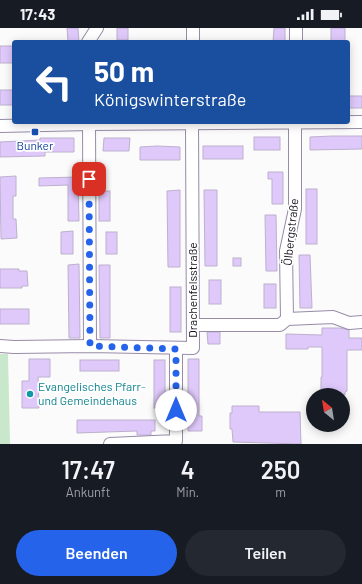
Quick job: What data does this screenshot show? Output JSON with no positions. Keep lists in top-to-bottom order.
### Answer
{
  "streets": {
    "street": ["Ölbergstraße", "Drachenfelsstraße"]
  },
  "places": {
    "transit": ["Bunker"],
    "other": ["Evangelisches Pfarr- und Gemeindehaus"]
  },
  "north": "top left",
  "page": {
    "status": "17:43",
    "turn": ["50 m", "Königswinterstraße"],
    "eta": [
      "17:47",
      "Ankunft",
      "4",
      "Min.",
      "250",
      "m"
    ],
    "buttons": ["Beenden", "Teilen"]
  }
}
